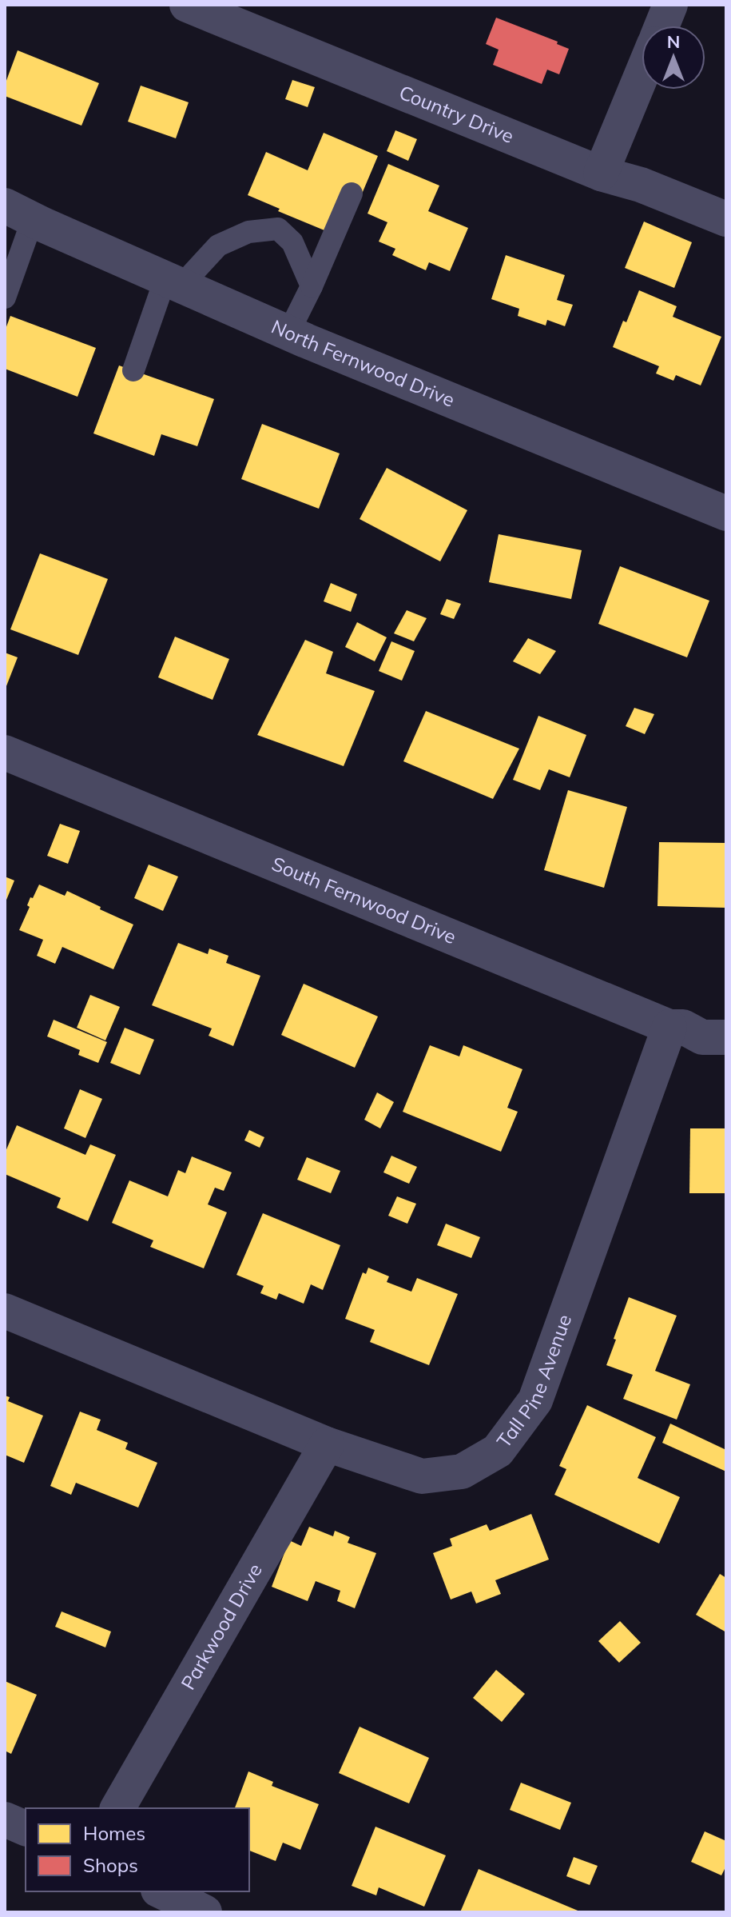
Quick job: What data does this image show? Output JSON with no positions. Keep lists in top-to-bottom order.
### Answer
{
  "streets": {
    "street": [
      "Country Drive",
      "North Fernwood Drive",
      "South Fernwood Drive",
      "Tall Pine Avenue",
      "Parkwood Drive"
    ]
  },
  "crossings": [
    ["South Fernwood Drive", "Tall Pine Avenue"],
    ["Tall Pine Avenue", "Parkwood Drive"]
  ],
  "legend": ["Homes", "Shops"],
  "north": "top"
}
